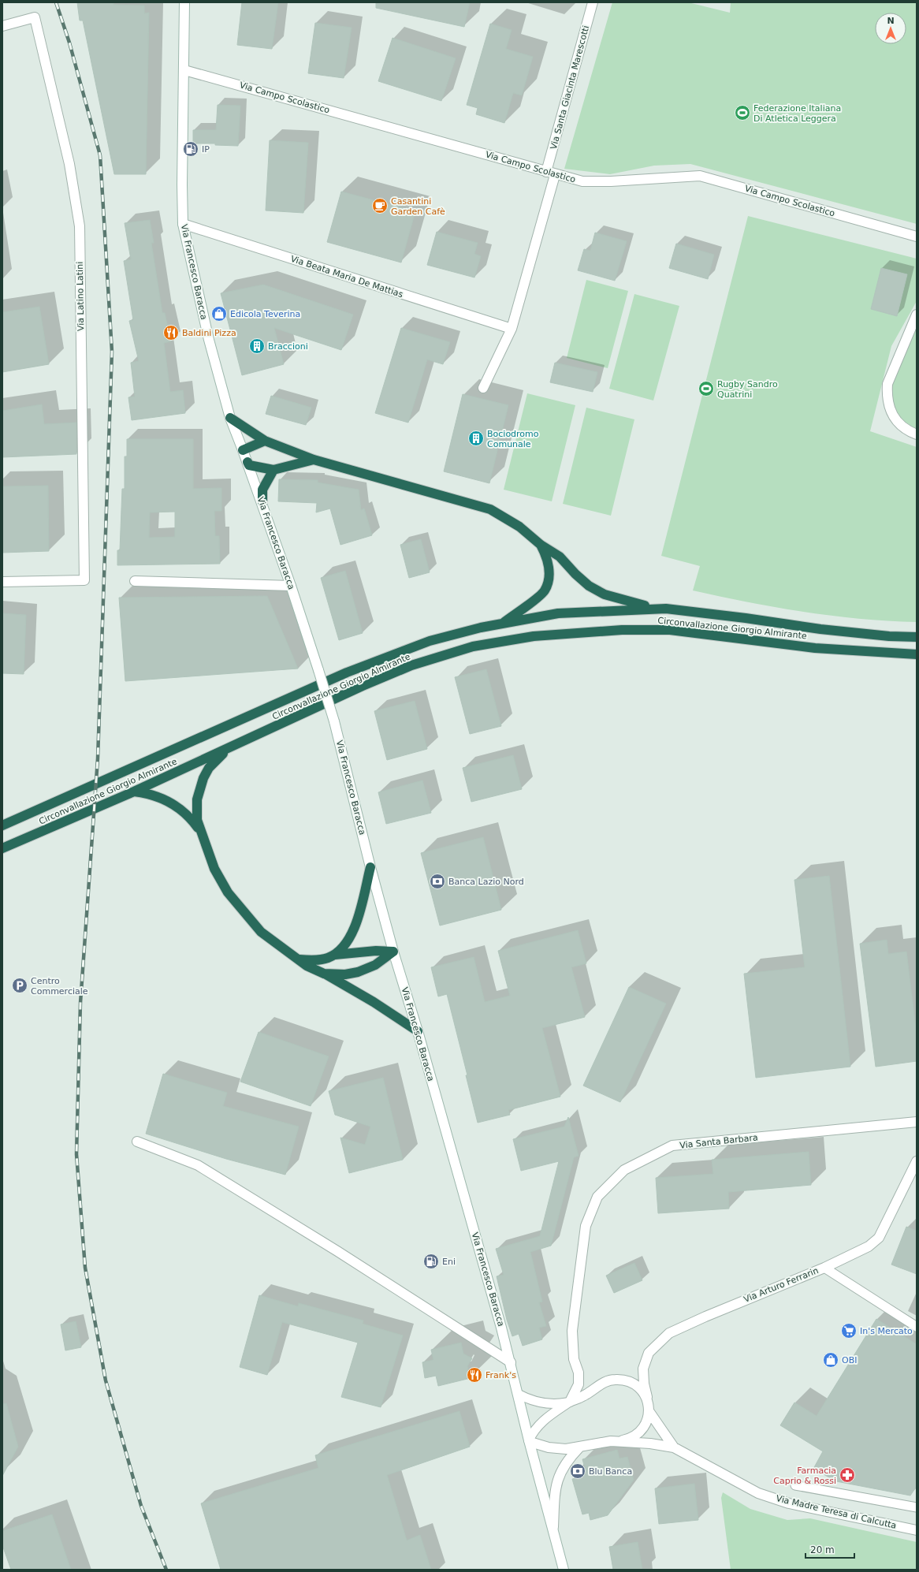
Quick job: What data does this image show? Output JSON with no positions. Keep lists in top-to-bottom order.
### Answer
{
  "streets": {
    "highway": ["Circonvallazione Giorgio Almirante"],
    "street": [
      "Via Santa Giacinta Marescotti",
      "Via Campo Scolastico",
      "Via Francesco Baracca",
      "Via Beata Maria De Mattias",
      "Via Latino Latini",
      "Via Santa Barbara",
      "Via Arturo Ferrarin",
      "Via Madre Teresa di Calcutta"
    ]
  },
  "crossings": [
    ["Via Santa Giacinta Marescotti", "Via Campo Scolastico"],
    ["Via Campo Scolastico", "Via Francesco Baracca"],
    ["Via Francesco Baracca", "Via Beata Maria De Mattias"]
  ],
  "places": {
    "sports": ["Federazione Italiana Di Atletica Leggera", "Rugby Sandro Quatrini"],
    "fuel station": ["IP", "Eni"],
    "cafe": ["Casantini Garden Cafè"],
    "shop": ["Edicola Teverina", "OBI"],
    "restaurant": ["Baldini Pizza", "Frank's"],
    "building": ["Braccioni", "Bociodromo Comunale"],
    "bank": ["Banca Lazio Nord", "Blu Banca"],
    "parking": ["Centro Commerciale"],
    "supermarket": ["In's Mercato"],
    "pharmacy": ["Farmacia Caprio & Rossi"]
  },
  "scale_bar": "20 m",
  "north": "top"
}
